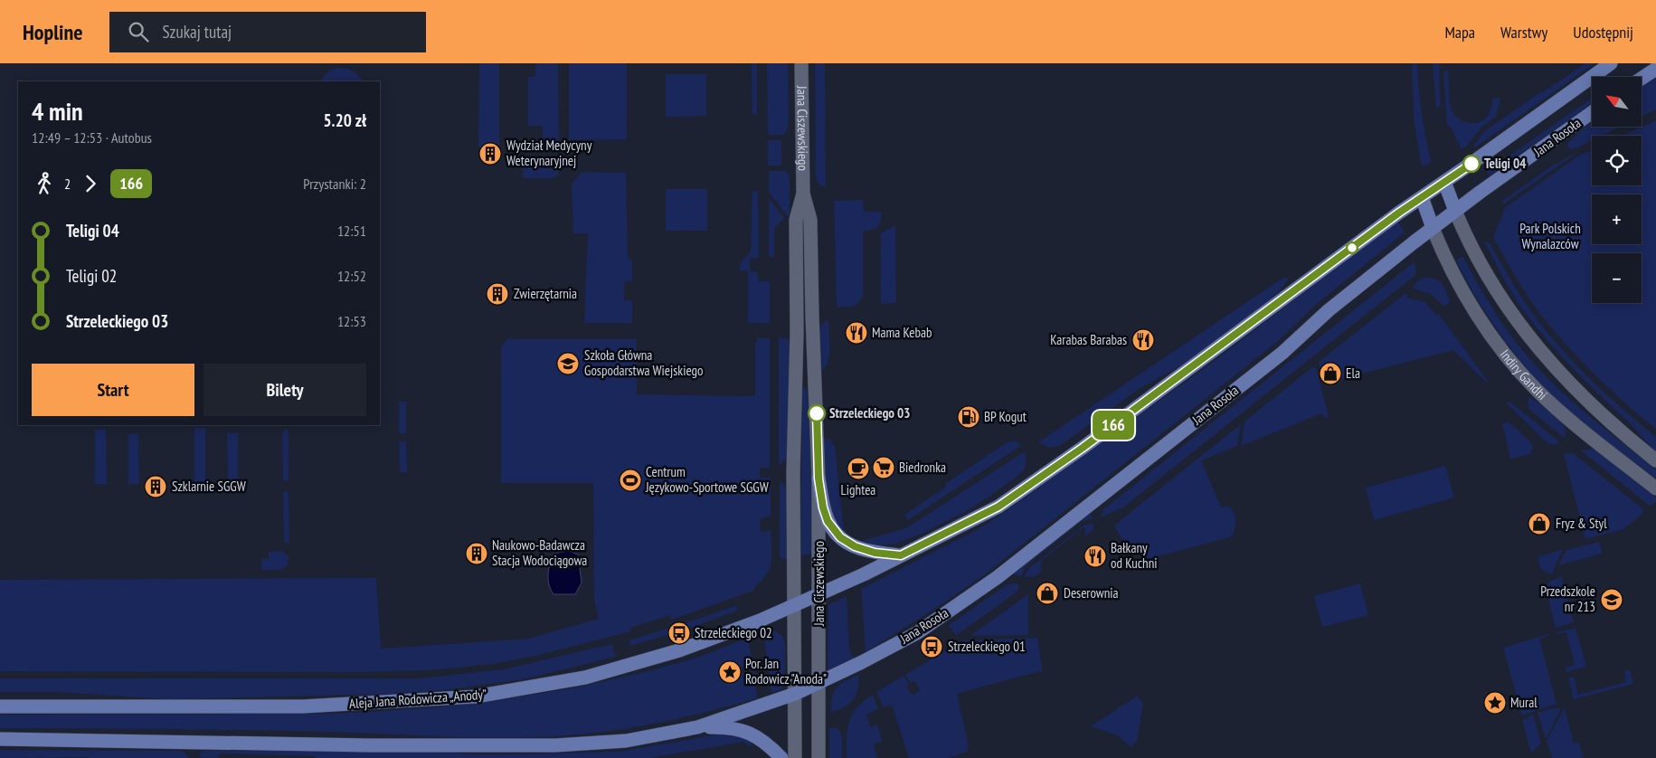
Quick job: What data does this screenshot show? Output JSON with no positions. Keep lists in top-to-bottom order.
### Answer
{
  "streets": {
    "main road": ["Jana Rosoła", "Aleja Jana Rodowicza „Anody”"],
    "street": ["Jana Ciszewskiego", "Indiry Gandhi"]
  },
  "crossings": [
    ["Jana Ciszewskiego", "Jana Rosoła"],
    ["Jana Ciszewskiego", "Aleja Jana Rodowicza „Anody”"],
    ["Jana Rosoła", "Indiry Gandhi"]
  ],
  "parks": ["Park Polskich Wynalazców"],
  "places": {
    "building": [
      "Wydział Medycyny Weterynaryjnej",
      "Zwierzętarnia",
      "Szklarnie SGGW",
      "Naukowo-Badawcza Stacja Wodociągowa"
    ],
    "other": ["Teligi 04", "Strzeleckiego 03"],
    "restaurant": ["Mama Kebab", "Karabas Barabas", "Bałkany od Kuchni"],
    "school or university": ["Szkoła Główna Gospodarstwa Wiejskiego", "Przedszkole nr 213"],
    "shop": ["Ela", "Fryz & Styl", "Deserownia"],
    "fuel station": ["BP Kogut"],
    "supermarket": ["Biedronka"],
    "cafe": ["Lightea"],
    "sports": ["Centrum Językowo-Sportowe SGGW"],
    "bus stop": ["Strzeleckiego 02", "Strzeleckiego 01"],
    "place": ["Por. Jan Rodowicz \"Anoda\"", "Mural"]
  },
  "lines": ["bus line 166"],
  "north": "top left",
  "page": {
    "header": "Hopline",
    "search": "Szukaj tutaj",
    "nav": ["Mapa", "Warstwy", "Udostępnij"],
    "on_map": "166",
    "map_buttons": ["+", "−"],
    "heading": ["4 min", "12:49 – 12:53 · Autobus", "5.20 zł"],
    "legs": ["2", "166", "Przystanki: 2"],
    "list": [
      {
        "name": "Teligi 04",
        "value": "12:51"
      },
      {
        "name": "Teligi 02",
        "value": "12:52"
      },
      {
        "name": "Strzeleckiego 03",
        "value": "12:53"
      }
    ],
    "buttons": ["Start", "Bilety"]
  }
}
